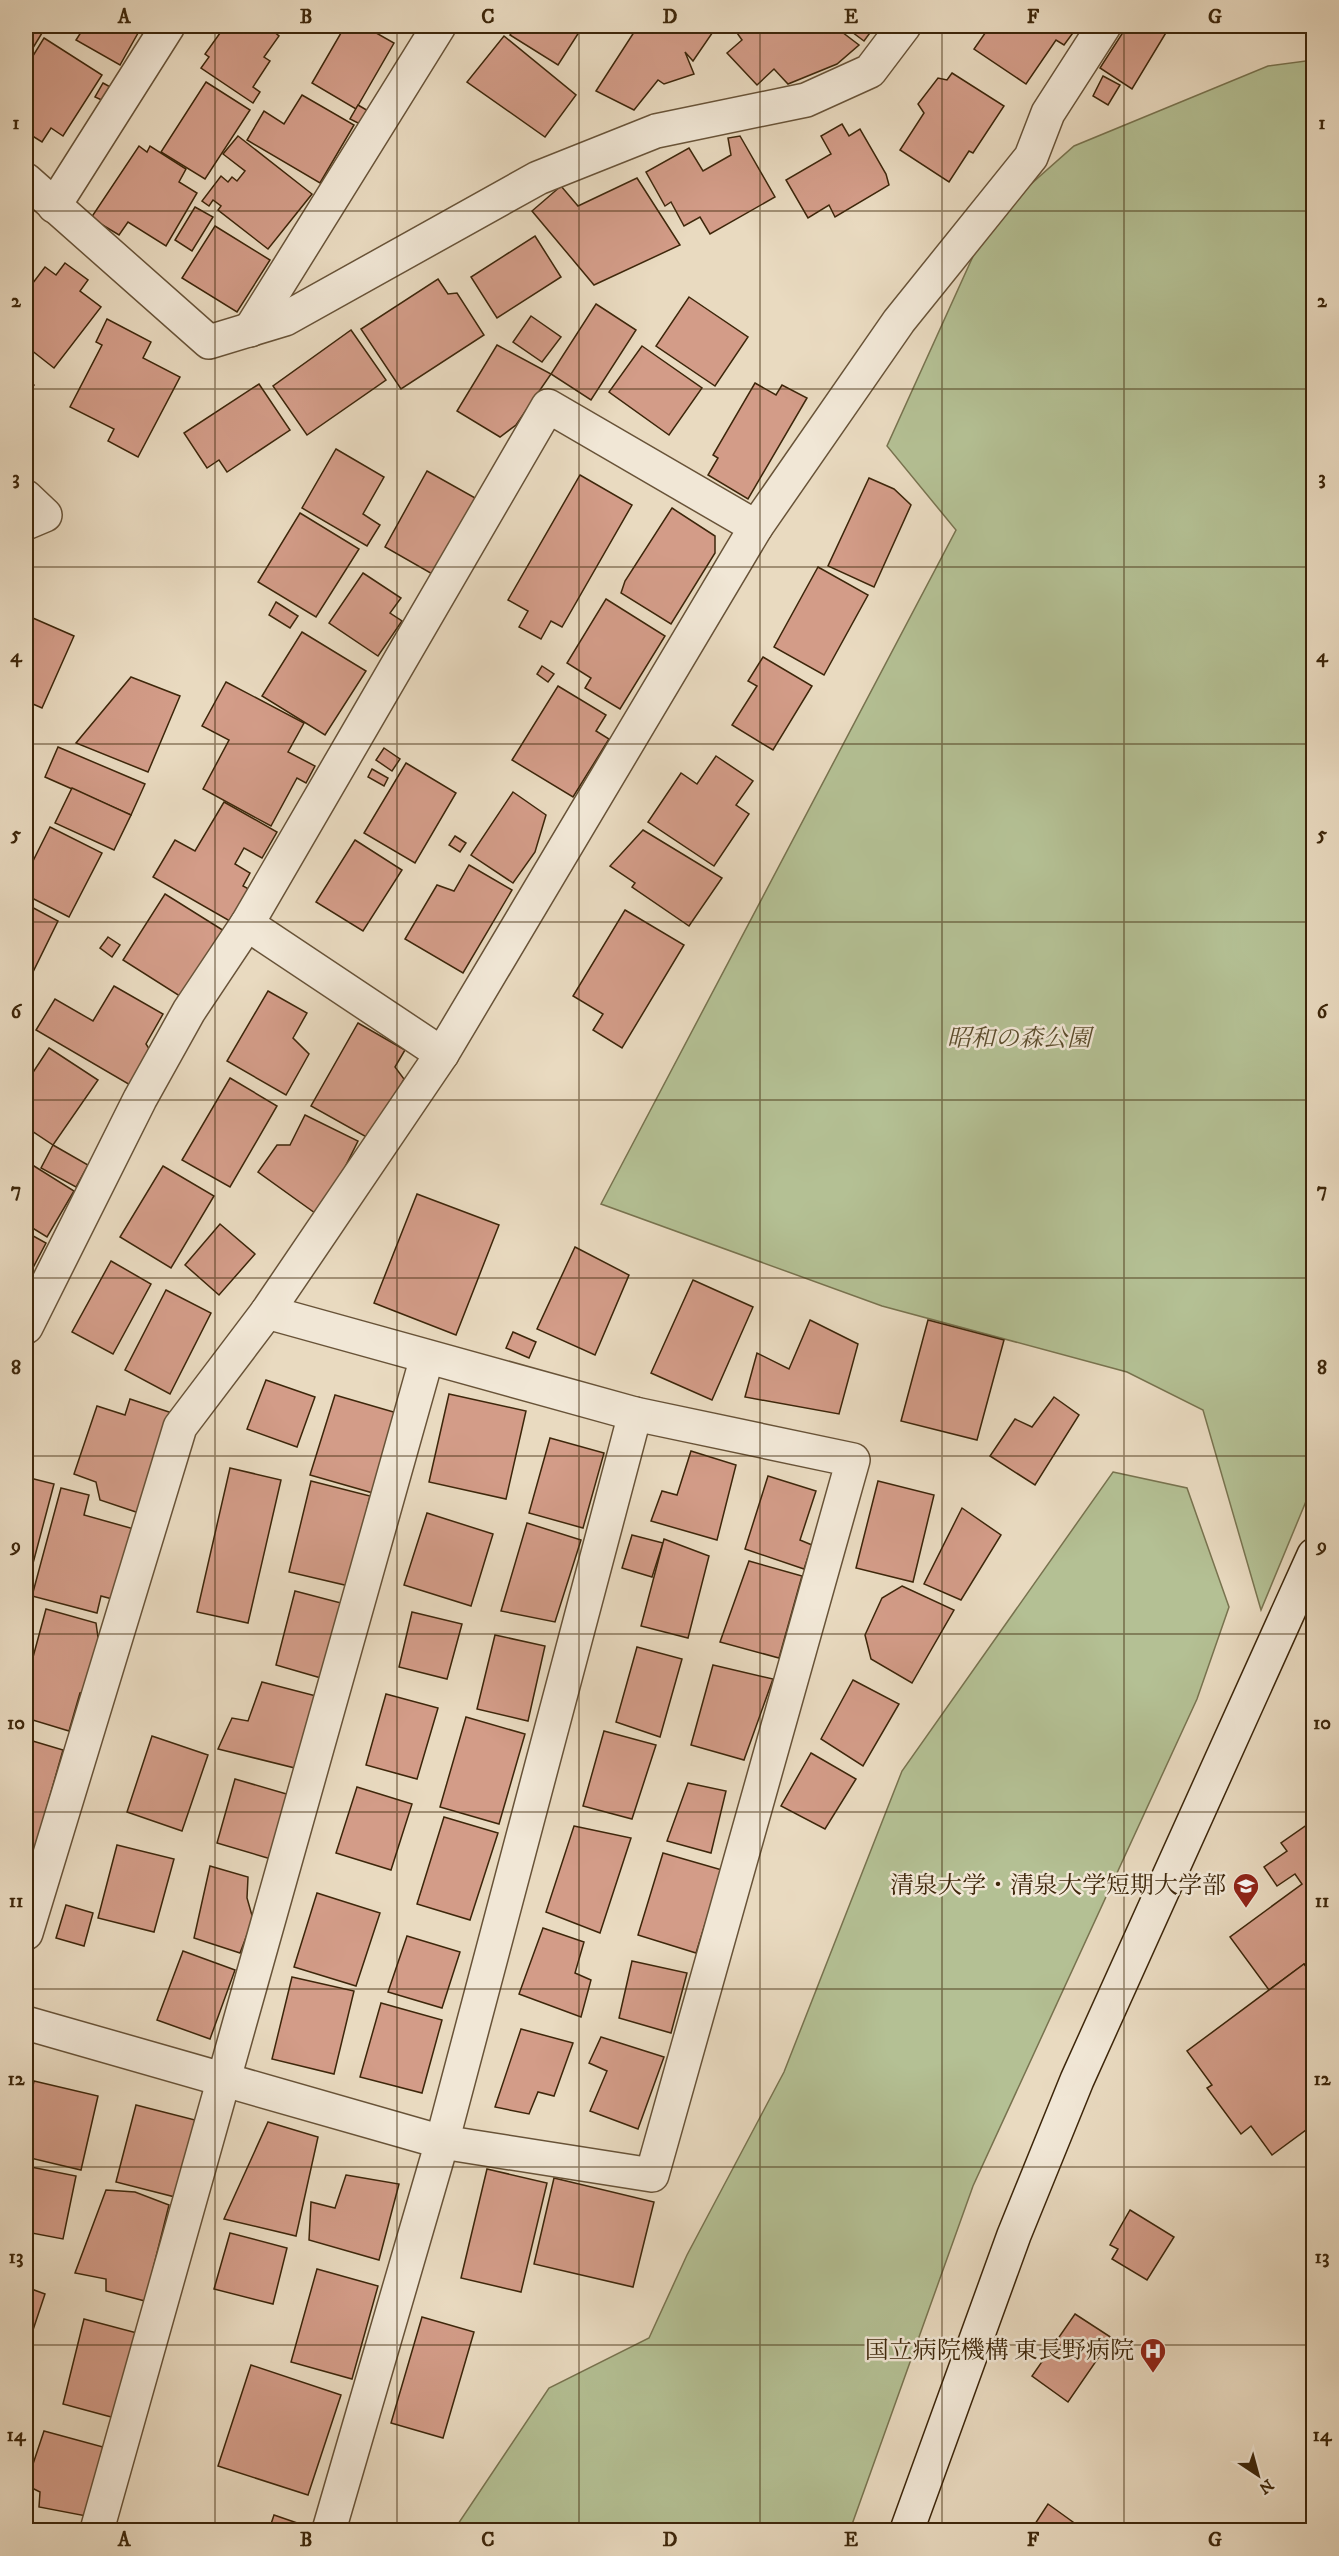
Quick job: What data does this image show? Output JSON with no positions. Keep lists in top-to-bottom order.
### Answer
{
  "parks": ["昭和の森公園"],
  "places": {
    "school or university": ["清泉大学・清泉大学短期大学部"],
    "hospital": ["国立病院機構 東長野病院"]
  },
  "north": "bottom right",
  "grid": {
    "columns": [
      "A",
      "B",
      "C",
      "D",
      "E",
      "F",
      "G"
    ],
    "rows": [
      "1",
      "2",
      "3",
      "4",
      "5",
      "6",
      "7",
      "8",
      "9",
      "10",
      "11",
      "12",
      "13",
      "14"
    ]
  }
}
